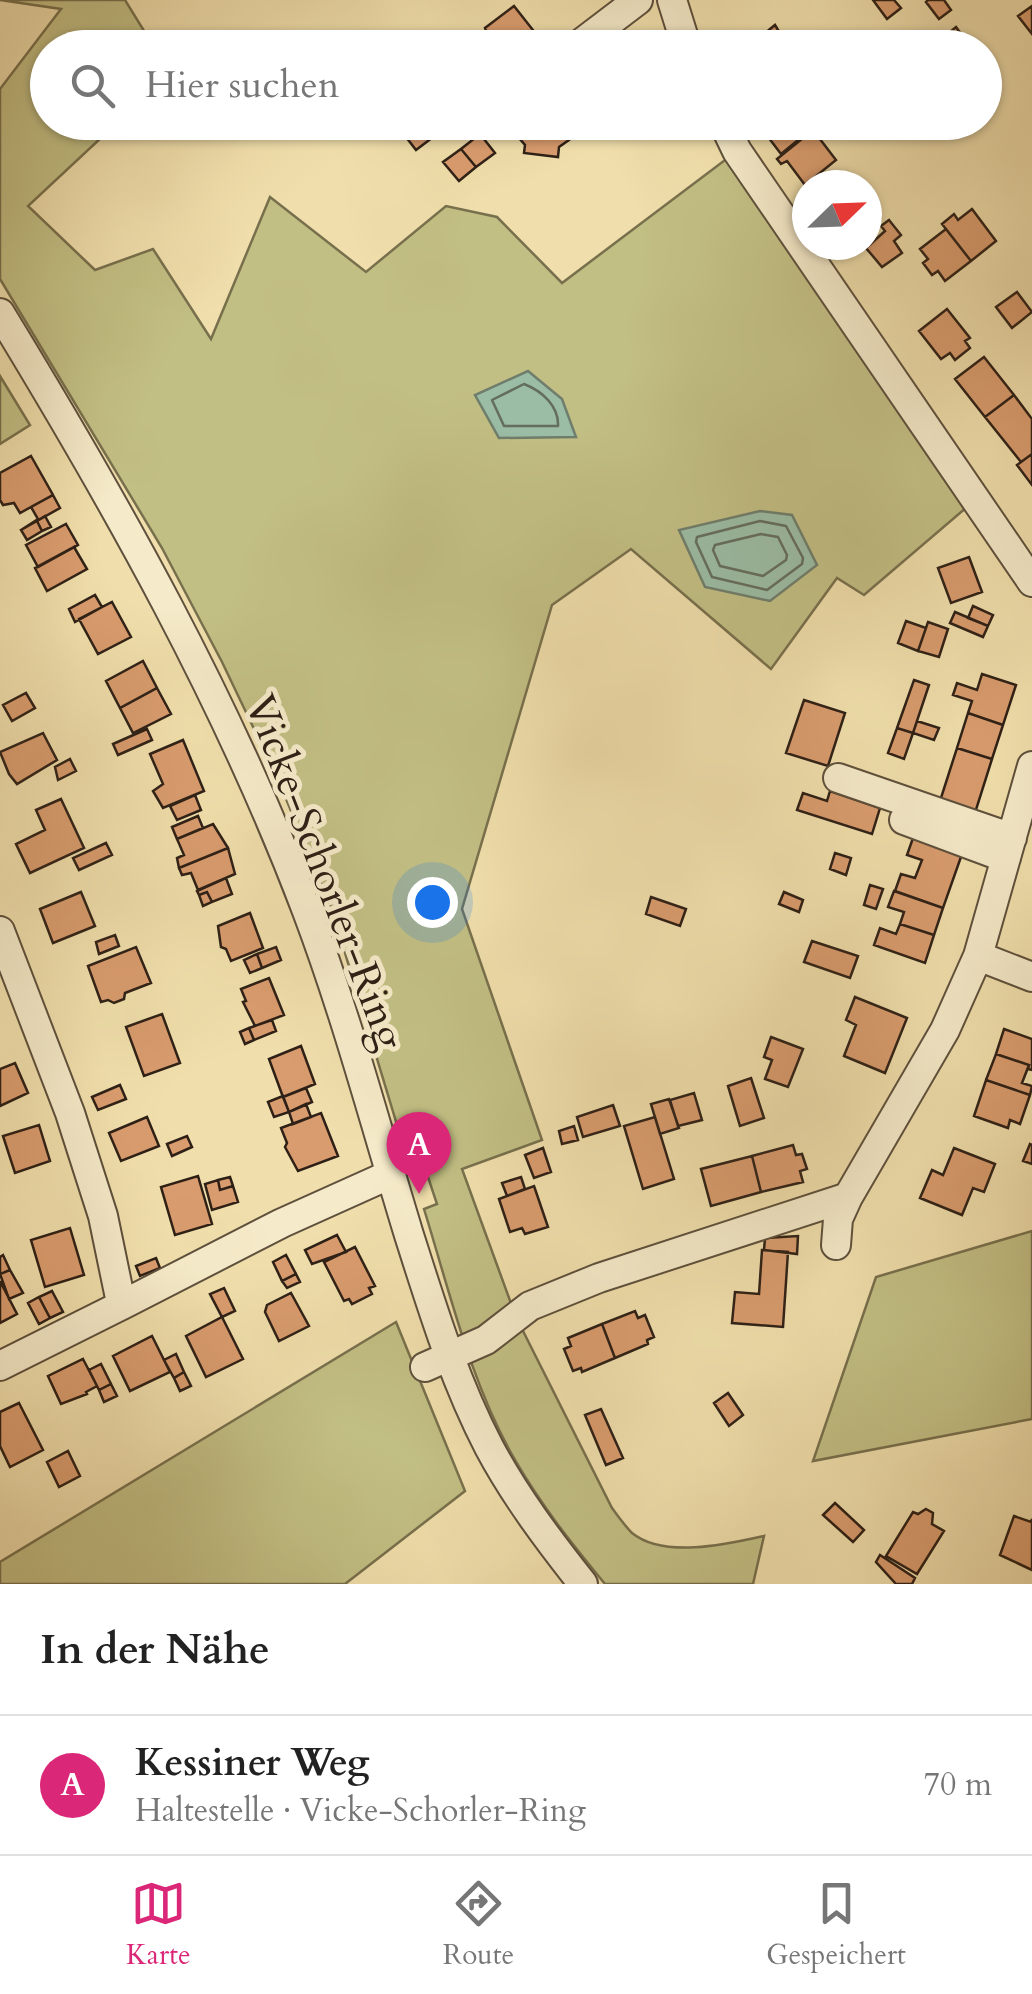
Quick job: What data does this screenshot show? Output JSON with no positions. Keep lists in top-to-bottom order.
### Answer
{
  "streets": {
    "street": ["Vicke-Schorler-Ring"]
  },
  "north": "top right",
  "page": {
    "search": "Hier suchen",
    "pins": "A",
    "heading": "In der Nähe",
    "list": [
      {
        "mark": "A",
        "name": "Kessiner Weg",
        "note": "Haltestelle · Vicke-Schorler-Ring",
        "value": "70 m"
      }
    ],
    "nav": ["Karte", "Route", "Gespeichert"]
  }
}
